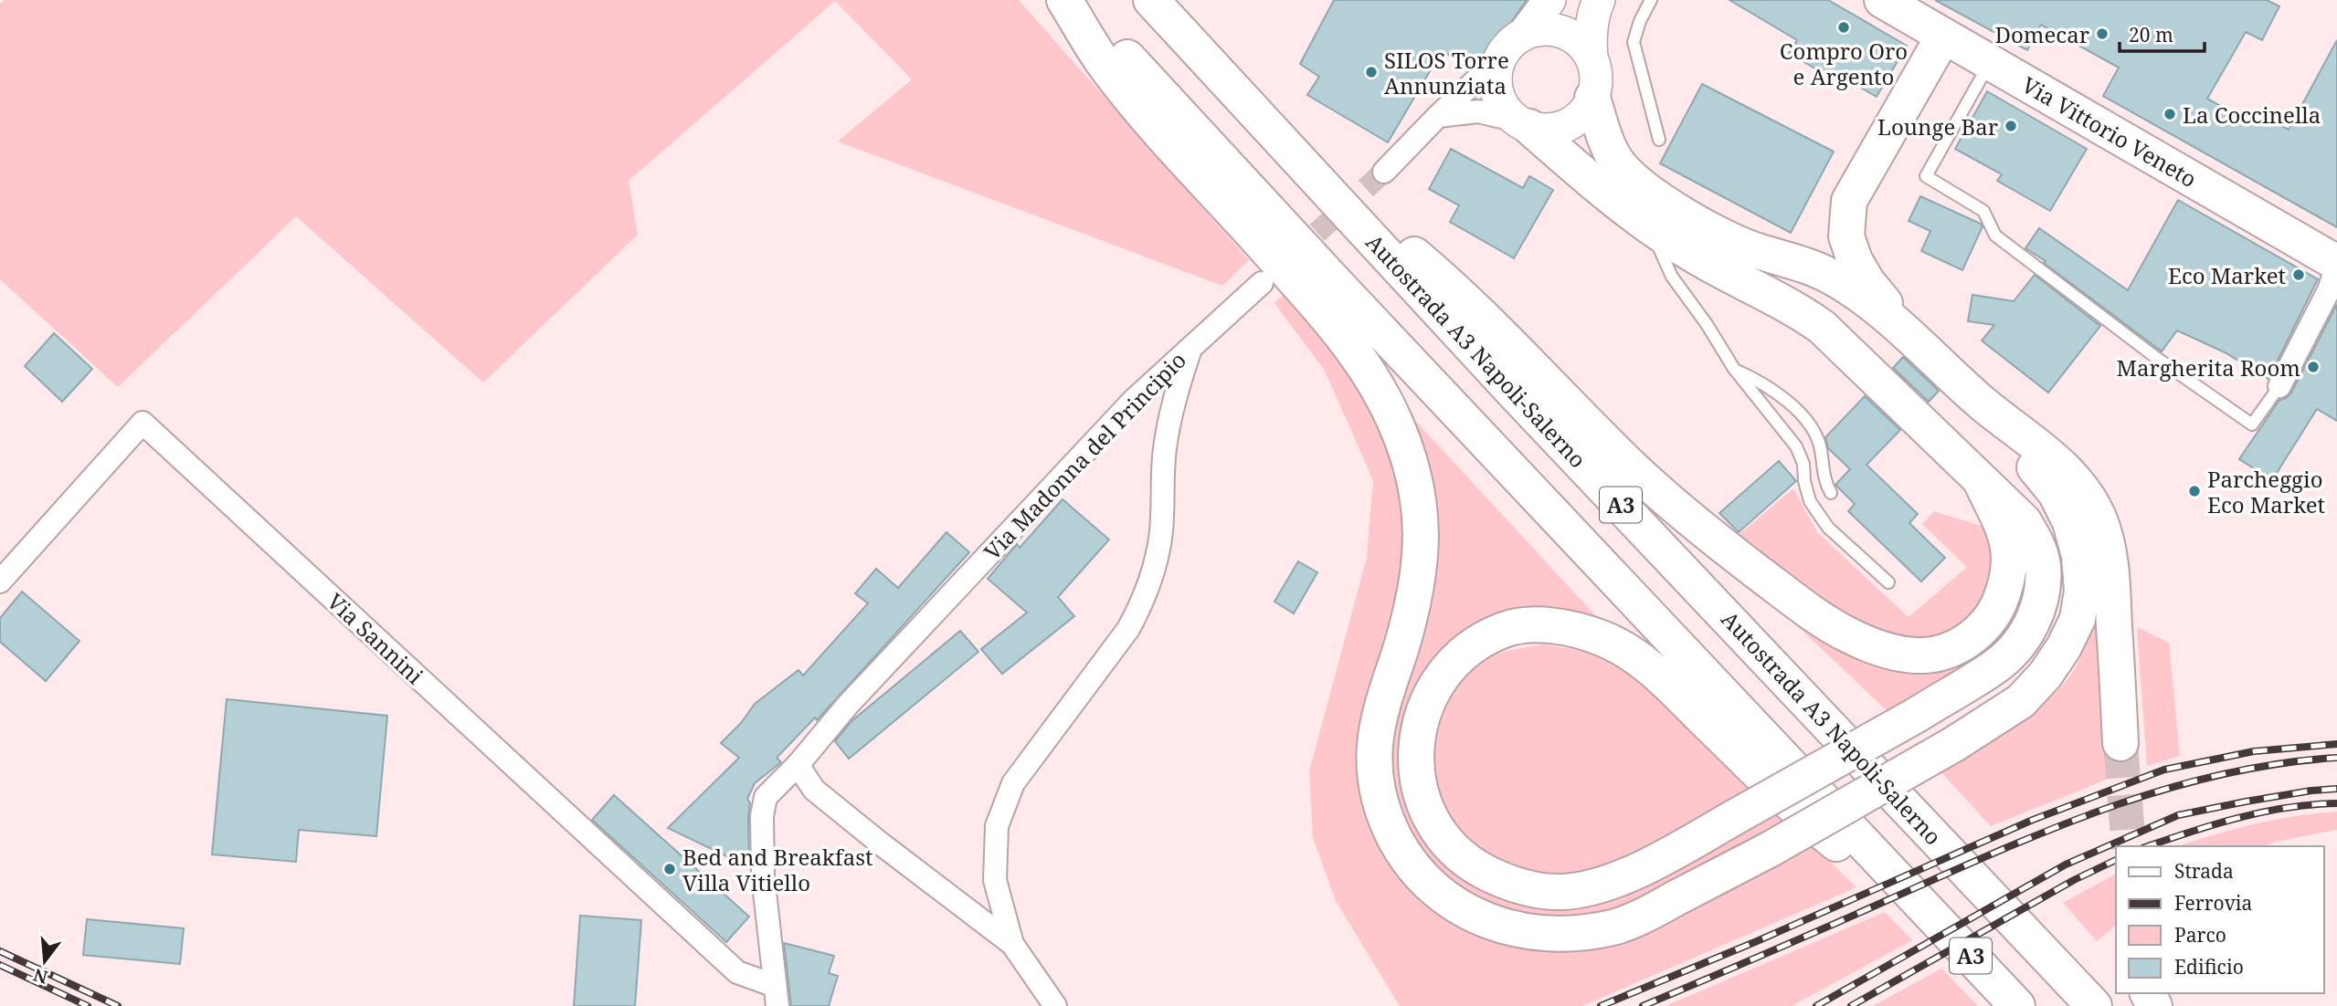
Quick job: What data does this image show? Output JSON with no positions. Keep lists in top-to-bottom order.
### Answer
{
  "streets": {
    "main road": ["Via Vittorio Veneto", "Autostrada A3 Napoli-Salerno", "A3"],
    "street": ["Via Madonna del Principio", "Via Sannini"]
  },
  "crossings": [
    ["Via Madonna del Principio", "Via Sannini"]
  ],
  "places": [
    "Compro Oro e Argento",
    "Domecar",
    "SILOS Torre Annunziata",
    "La Coccinella",
    "Lounge Bar",
    "Eco Market",
    "Margherita Room",
    "Parcheggio Eco Market",
    "Bed and Breakfast Villa Vitiello"
  ],
  "legend": [
    "Strada",
    "Ferrovia",
    "Parco",
    "Edificio"
  ],
  "scale_bar": "20 m",
  "north": "bottom"
}
